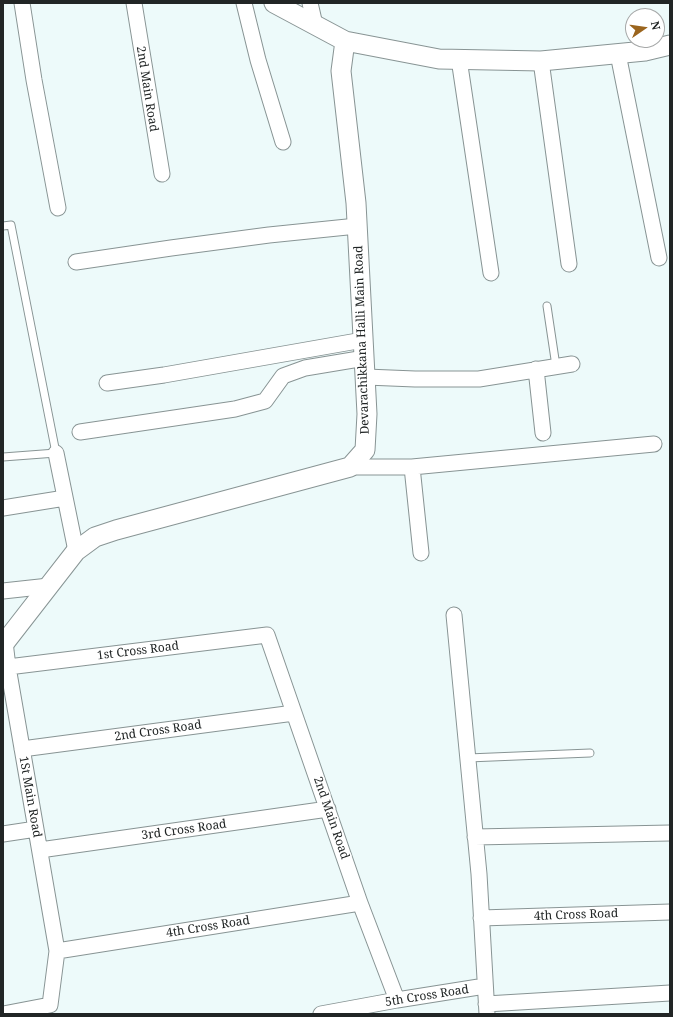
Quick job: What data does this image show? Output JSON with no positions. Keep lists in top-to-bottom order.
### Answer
{
  "streets": {
    "street": [
      "2nd Main Road",
      "Devarachikkana Halli Main Road",
      "1st Cross Road",
      "2nd Cross Road",
      "1St Main Road",
      "3rd Cross Road",
      "4th Cross Road",
      "5th Cross Road"
    ]
  },
  "crossings": [
    ["2nd Main Road", "1st Cross Road"],
    ["2nd Main Road", "2nd Cross Road"],
    ["2nd Main Road", "3rd Cross Road"],
    ["2nd Main Road", "4th Cross Road"],
    ["2nd Main Road", "5th Cross Road"],
    ["1st Cross Road", "1St Main Road"],
    ["2nd Cross Road", "1St Main Road"],
    ["1St Main Road", "3rd Cross Road"],
    ["1St Main Road", "4th Cross Road"]
  ],
  "north": "right"
}
